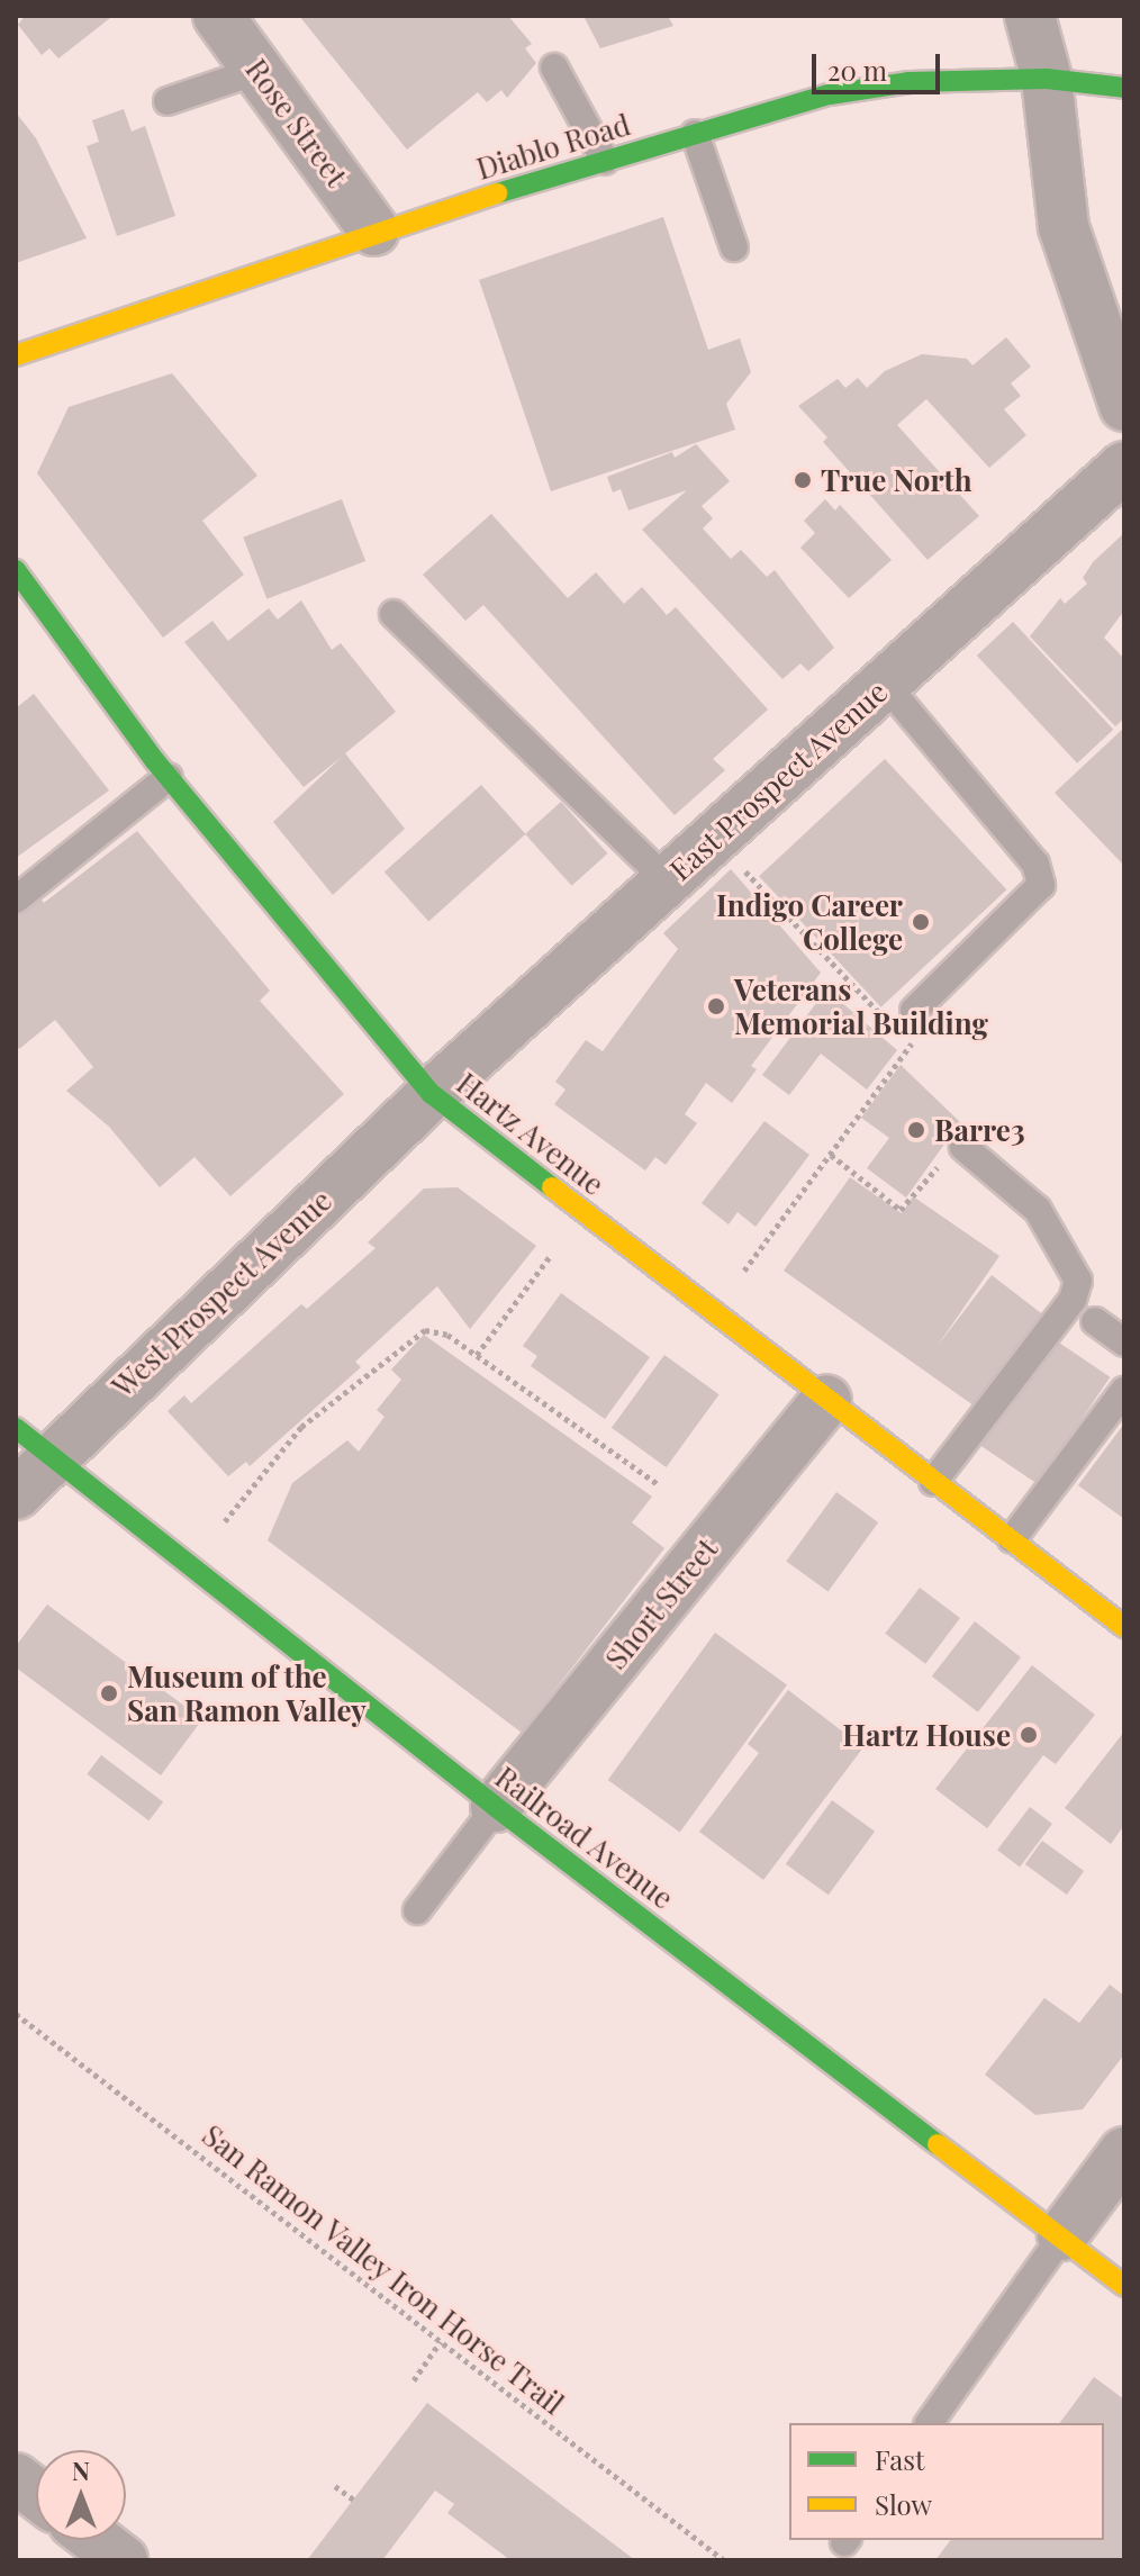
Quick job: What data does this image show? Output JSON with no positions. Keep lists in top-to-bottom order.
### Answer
{
  "streets": {
    "street": [
      "Rose Street",
      "Diablo Road",
      "East Prospect Avenue",
      "Hartz Avenue",
      "West Prospect Avenue",
      "Short Street",
      "Railroad Avenue"
    ],
    "path": ["San Ramon Valley Iron Horse Trail"]
  },
  "crossings": [
    ["Rose Street", "Diablo Road"],
    ["East Prospect Avenue", "Hartz Avenue"],
    ["East Prospect Avenue", "West Prospect Avenue"],
    ["Hartz Avenue", "West Prospect Avenue"],
    ["Hartz Avenue", "Short Street"],
    ["West Prospect Avenue", "Railroad Avenue"],
    ["Short Street", "Railroad Avenue"]
  ],
  "places": [
    "True North",
    "Indigo Career College",
    "Veterans Memorial Building",
    "Barre3",
    "Museum of the San Ramon Valley",
    "Hartz House"
  ],
  "legend": ["Fast", "Slow"],
  "scale_bar": "20 m",
  "north": "top"
}
